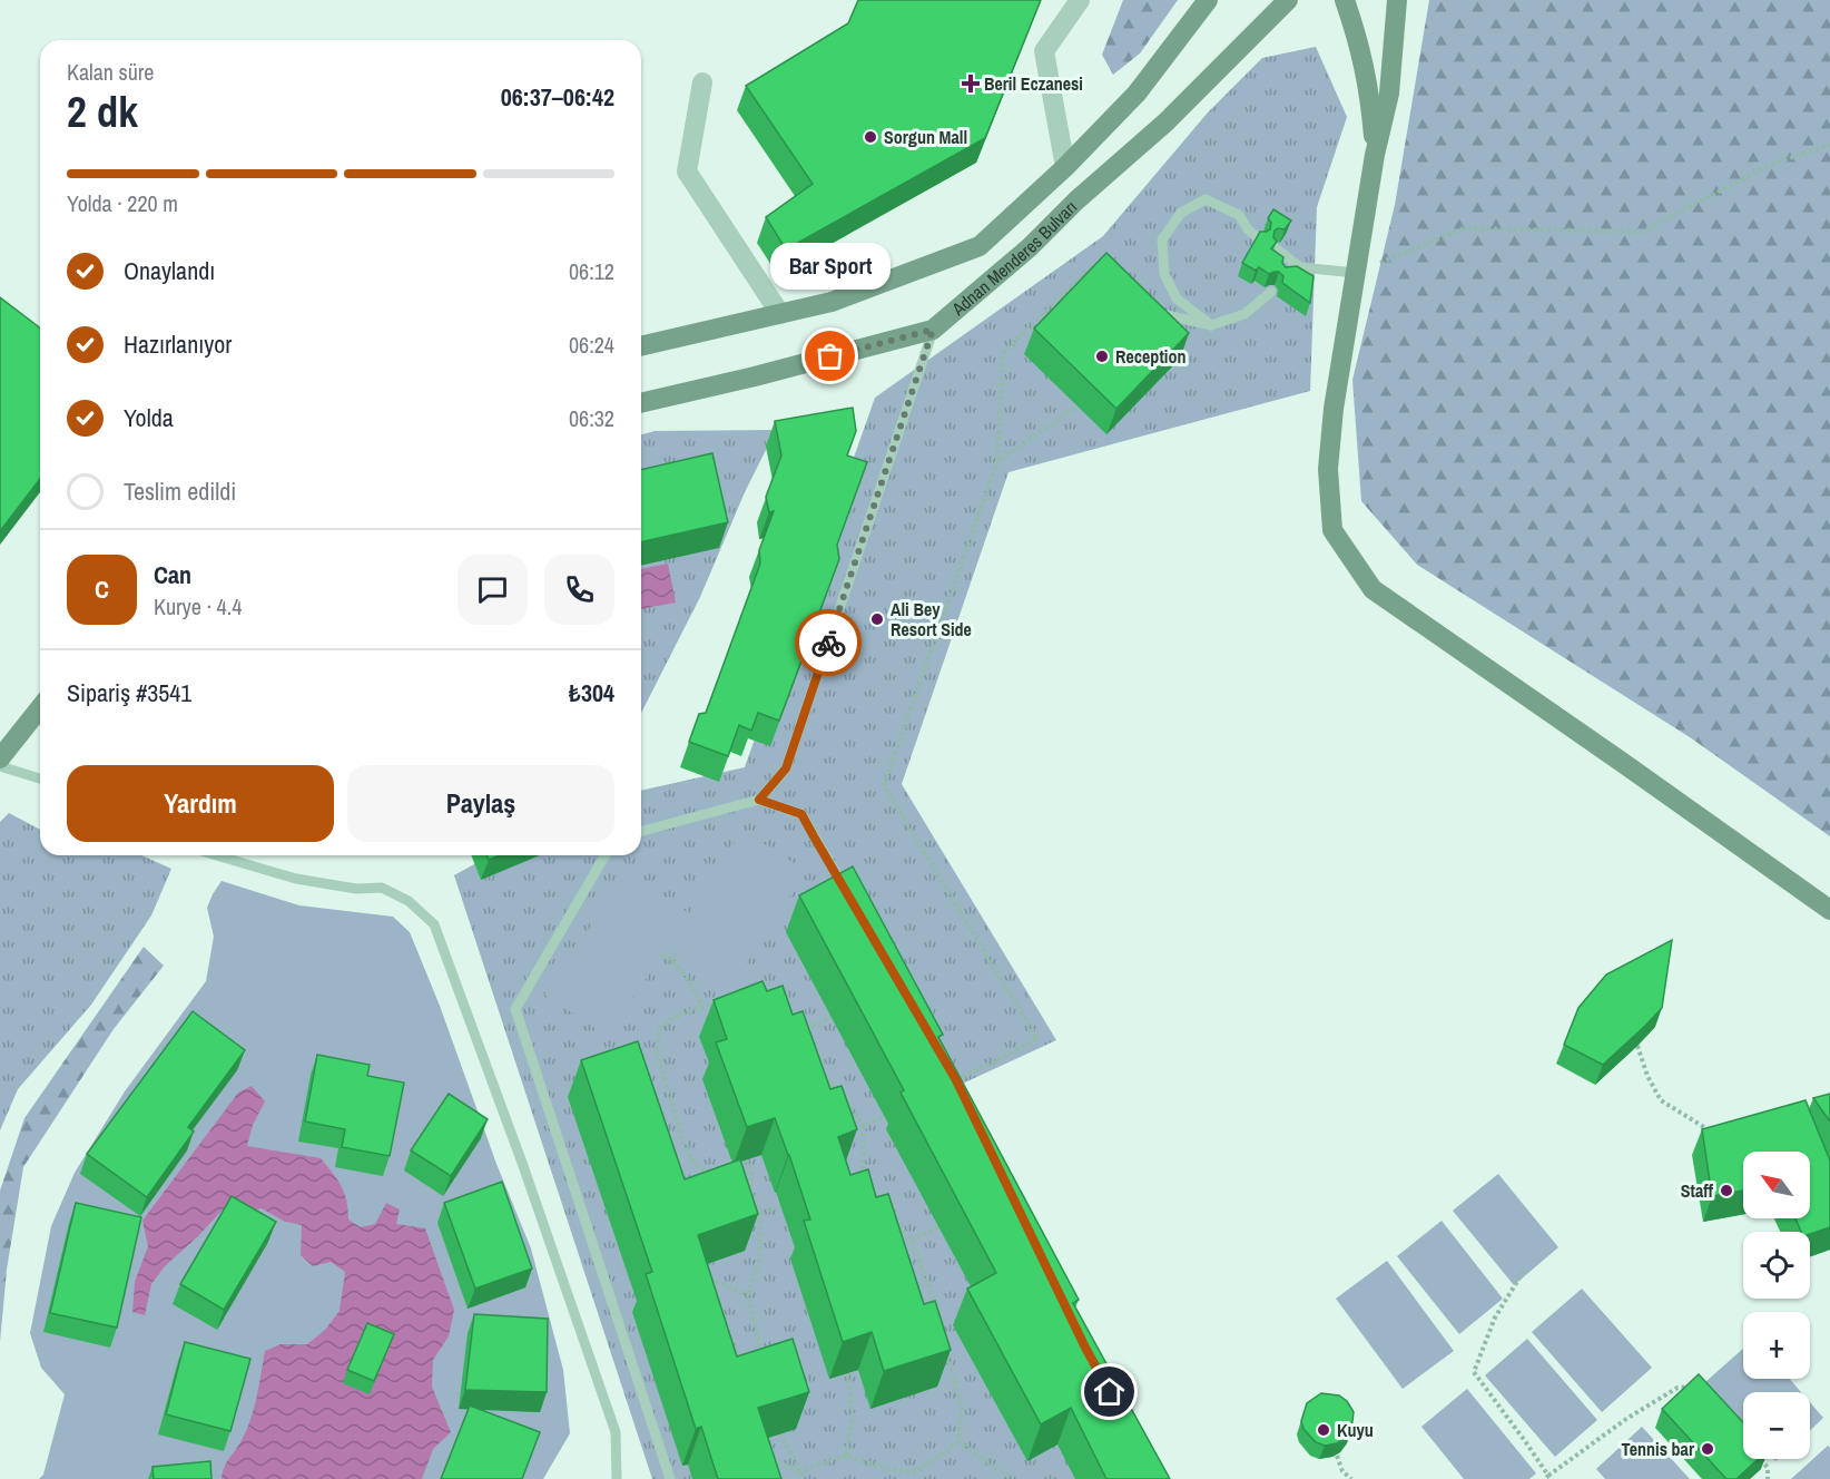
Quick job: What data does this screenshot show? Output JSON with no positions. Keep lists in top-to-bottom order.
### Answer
{
  "streets": {
    "main road": ["Adnan Menderes Bulvarı"]
  },
  "places": {
    "health": ["Beril Eczanesi"],
    "other": [
      "Sorgun Mall",
      "Bar Sport",
      "Reception",
      "Ali Bey Resort Side",
      "Staff",
      "Kuyu",
      "Tennis bar"
    ]
  },
  "north": "top left",
  "page": {
    "heading": ["2 dk", "Kalan süre", "06:37–06:42"],
    "panel": [
      "Can",
      "Kurye · 4.4",
      "Sipariş #3541",
      "₺304"
    ],
    "bar": "Yolda · 220 m",
    "list": [
      ["Onaylandı", "06:12"],
      ["Hazırlanıyor", "06:24"],
      ["Yolda", "06:32"],
      "Teslim edildi"
    ],
    "bubble": "Bar Sport",
    "round": "C",
    "buttons": ["Yardım", "Paylaş"],
    "map_buttons": ["+", "−"]
  }
}
